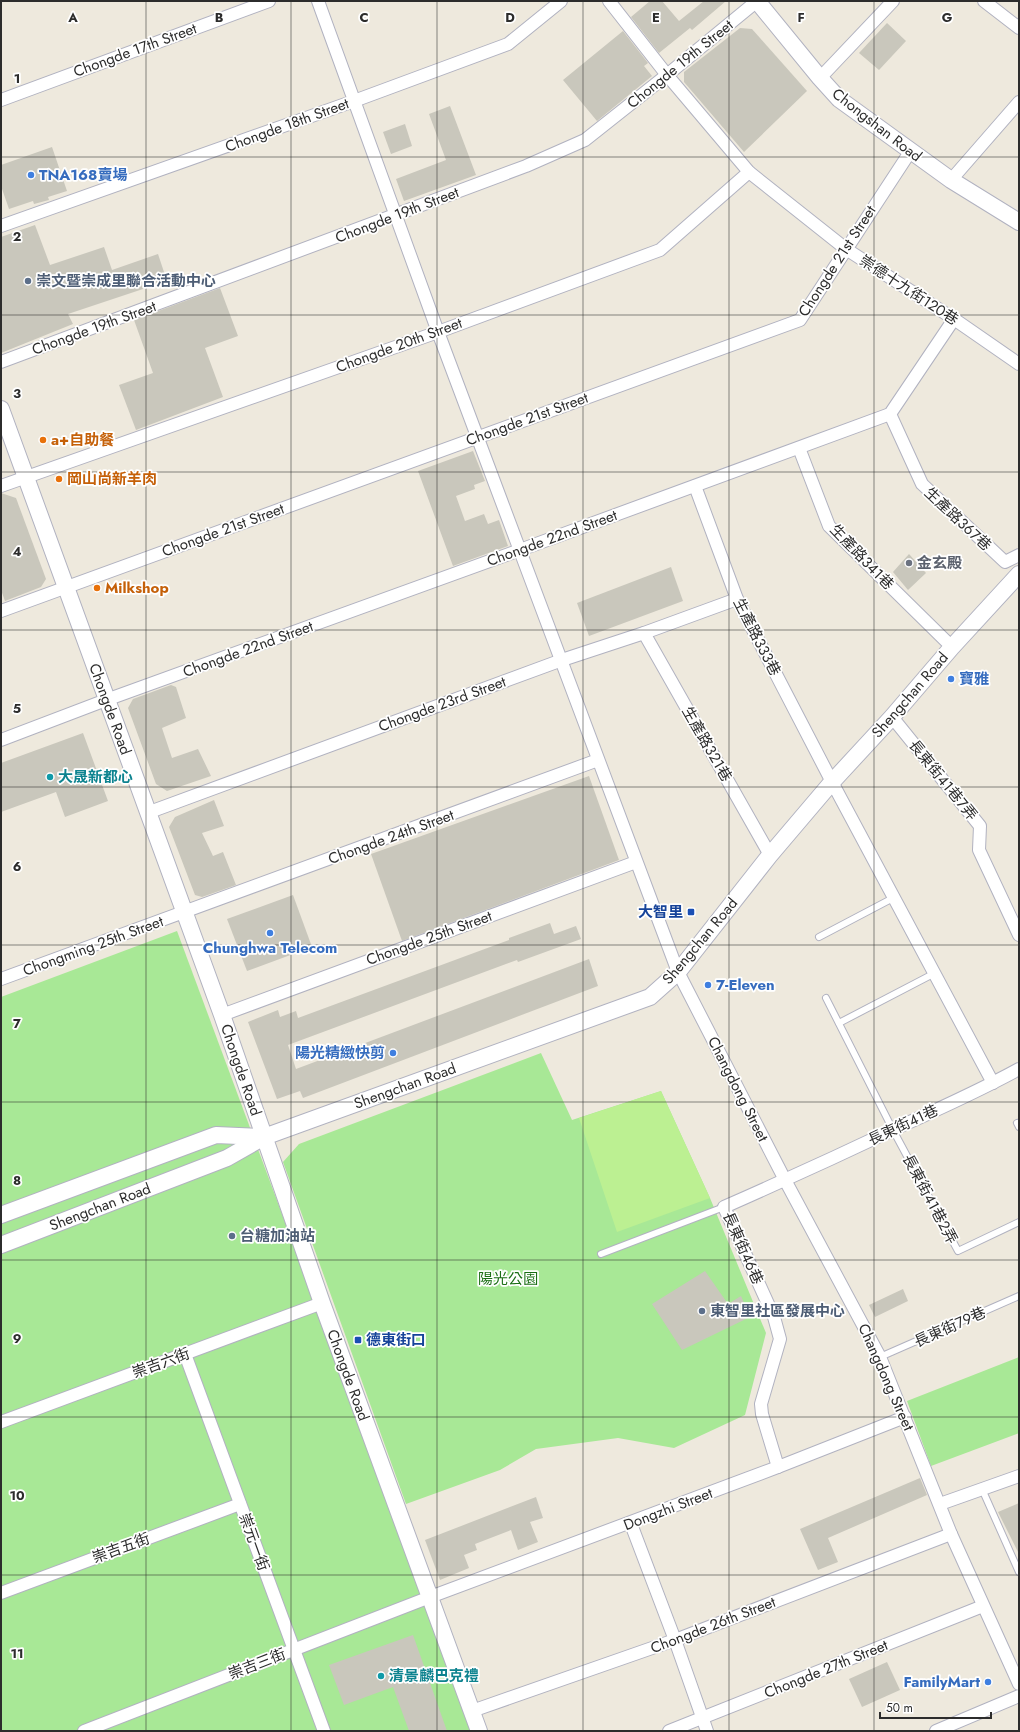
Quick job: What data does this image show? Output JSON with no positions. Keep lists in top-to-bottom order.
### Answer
{
  "streets": {
    "street": [
      "Chongde 17th Street",
      "Chongde 19th Street",
      "Chongde 18th Street",
      "Chongshan Road",
      "Chongde 21st Street",
      "崇德十九街120巷",
      "Chongde 20th Street",
      "生產路367巷",
      "Chongde 22nd Street",
      "生產路341巷",
      "生產路333巷",
      "Shengchan Road",
      "Chongde 23rd Street",
      "Chongde Road",
      "生產路321巷",
      "長東街41巷7弄",
      "Chongde 24th Street",
      "Chongde 25th Street",
      "Chongming 25th Street",
      "Changdong Street",
      "長東街41巷",
      "長東街46巷",
      "崇吉六街",
      "Dongzhi Street",
      "崇元一街",
      "崇吉五街",
      "Chongde 26th Street",
      "崇吉三街",
      "Chongde 27th Street"
    ],
    "lane": ["長東街41巷2弄", "長東街79巷"]
  },
  "crossings": [
    ["Chongde 19th Street", "Chongshan Road"],
    ["Chongde 19th Street", "崇德十九街120巷"],
    ["Chongde 19th Street", "Changdong Street"],
    ["Chongde 18th Street", "Changdong Street"],
    ["Chongshan Road", "Chongde 21st Street"],
    ["Chongde 21st Street", "崇德十九街120巷"],
    ["Chongde 21st Street", "Chongde Road"],
    ["Chongde 21st Street", "Changdong Street"],
    ["崇德十九街120巷", "Chongde 20th Street"],
    ["Chongde 20th Street", "Chongde Road"],
    ["Chongde 20th Street", "Changdong Street"],
    ["生產路367巷", "Chongde 22nd Street"],
    ["Chongde 22nd Street", "生產路341巷"],
    ["Chongde 22nd Street", "生產路333巷"],
    ["Chongde 22nd Street", "Chongde Road"],
    ["Chongde 22nd Street", "Changdong Street"],
    ["生產路341巷", "Shengchan Road"],
    ["生產路333巷", "Shengchan Road"],
    ["生產路333巷", "Chongde 23rd Street"],
    ["生產路333巷", "長東街41巷"],
    ["Shengchan Road", "Chongde Road"],
    ["Shengchan Road", "生產路321巷"],
    ["Shengchan Road", "長東街41巷7弄"],
    ["Shengchan Road", "Changdong Street"],
    ["Chongde 23rd Street", "Chongde Road"],
    ["Chongde 23rd Street", "生產路321巷"],
    ["Chongde 23rd Street", "Changdong Street"],
    ["Chongde Road", "Chongde 24th Street"],
    ["Chongde Road", "Chongde 25th Street"],
    ["Chongde Road", "Chongming 25th Street"],
    ["Chongde Road", "崇吉六街"],
    ["Chongde Road", "Dongzhi Street"],
    ["Chongde Road", "Chongde 26th Street"],
    ["Chongde Road", "崇吉三街"],
    ["Chongde 24th Street", "Chongming 25th Street"],
    ["Chongde 24th Street", "Changdong Street"],
    ["Chongde 25th Street", "Changdong Street"],
    ["Changdong Street", "長東街41巷"],
    ["Changdong Street", "長東街46巷"],
    ["Changdong Street", "長東街79巷"],
    ["Changdong Street", "Dongzhi Street"],
    ["Changdong Street", "Chongde 26th Street"],
    ["Changdong Street", "Chongde 27th Street"],
    ["長東街41巷", "長東街41巷2弄"],
    ["長東街41巷", "長東街46巷"],
    ["長東街46巷", "Dongzhi Street"],
    ["崇吉六街", "崇元一街"],
    ["Dongzhi Street", "崇吉三街"],
    ["崇元一街", "崇吉五街"],
    ["崇元一街", "崇吉三街"]
  ],
  "parks": ["陽光公園"],
  "places": {
    "other": [
      "TNA168賣場",
      "崇文暨崇成里聯合活動中心",
      "a+自助餐",
      "岡山尚新羊肉",
      "金玄殿",
      "Milkshop",
      "寶雅",
      "大晟新都心",
      "Chunghwa Telecom",
      "7-Eleven",
      "陽光精緻快剪",
      "台糖加油站",
      "東智里社區發展中心",
      "清景麟巴克禮",
      "FamilyMart"
    ],
    "transit": ["大智里", "德東街口"]
  },
  "scale_bar": "50 m",
  "grid": {
    "columns": [
      "A",
      "B",
      "C",
      "D",
      "E",
      "F",
      "G"
    ],
    "rows": [
      "1",
      "2",
      "3",
      "4",
      "5",
      "6",
      "7",
      "8",
      "9",
      "10",
      "11"
    ]
  }
}
